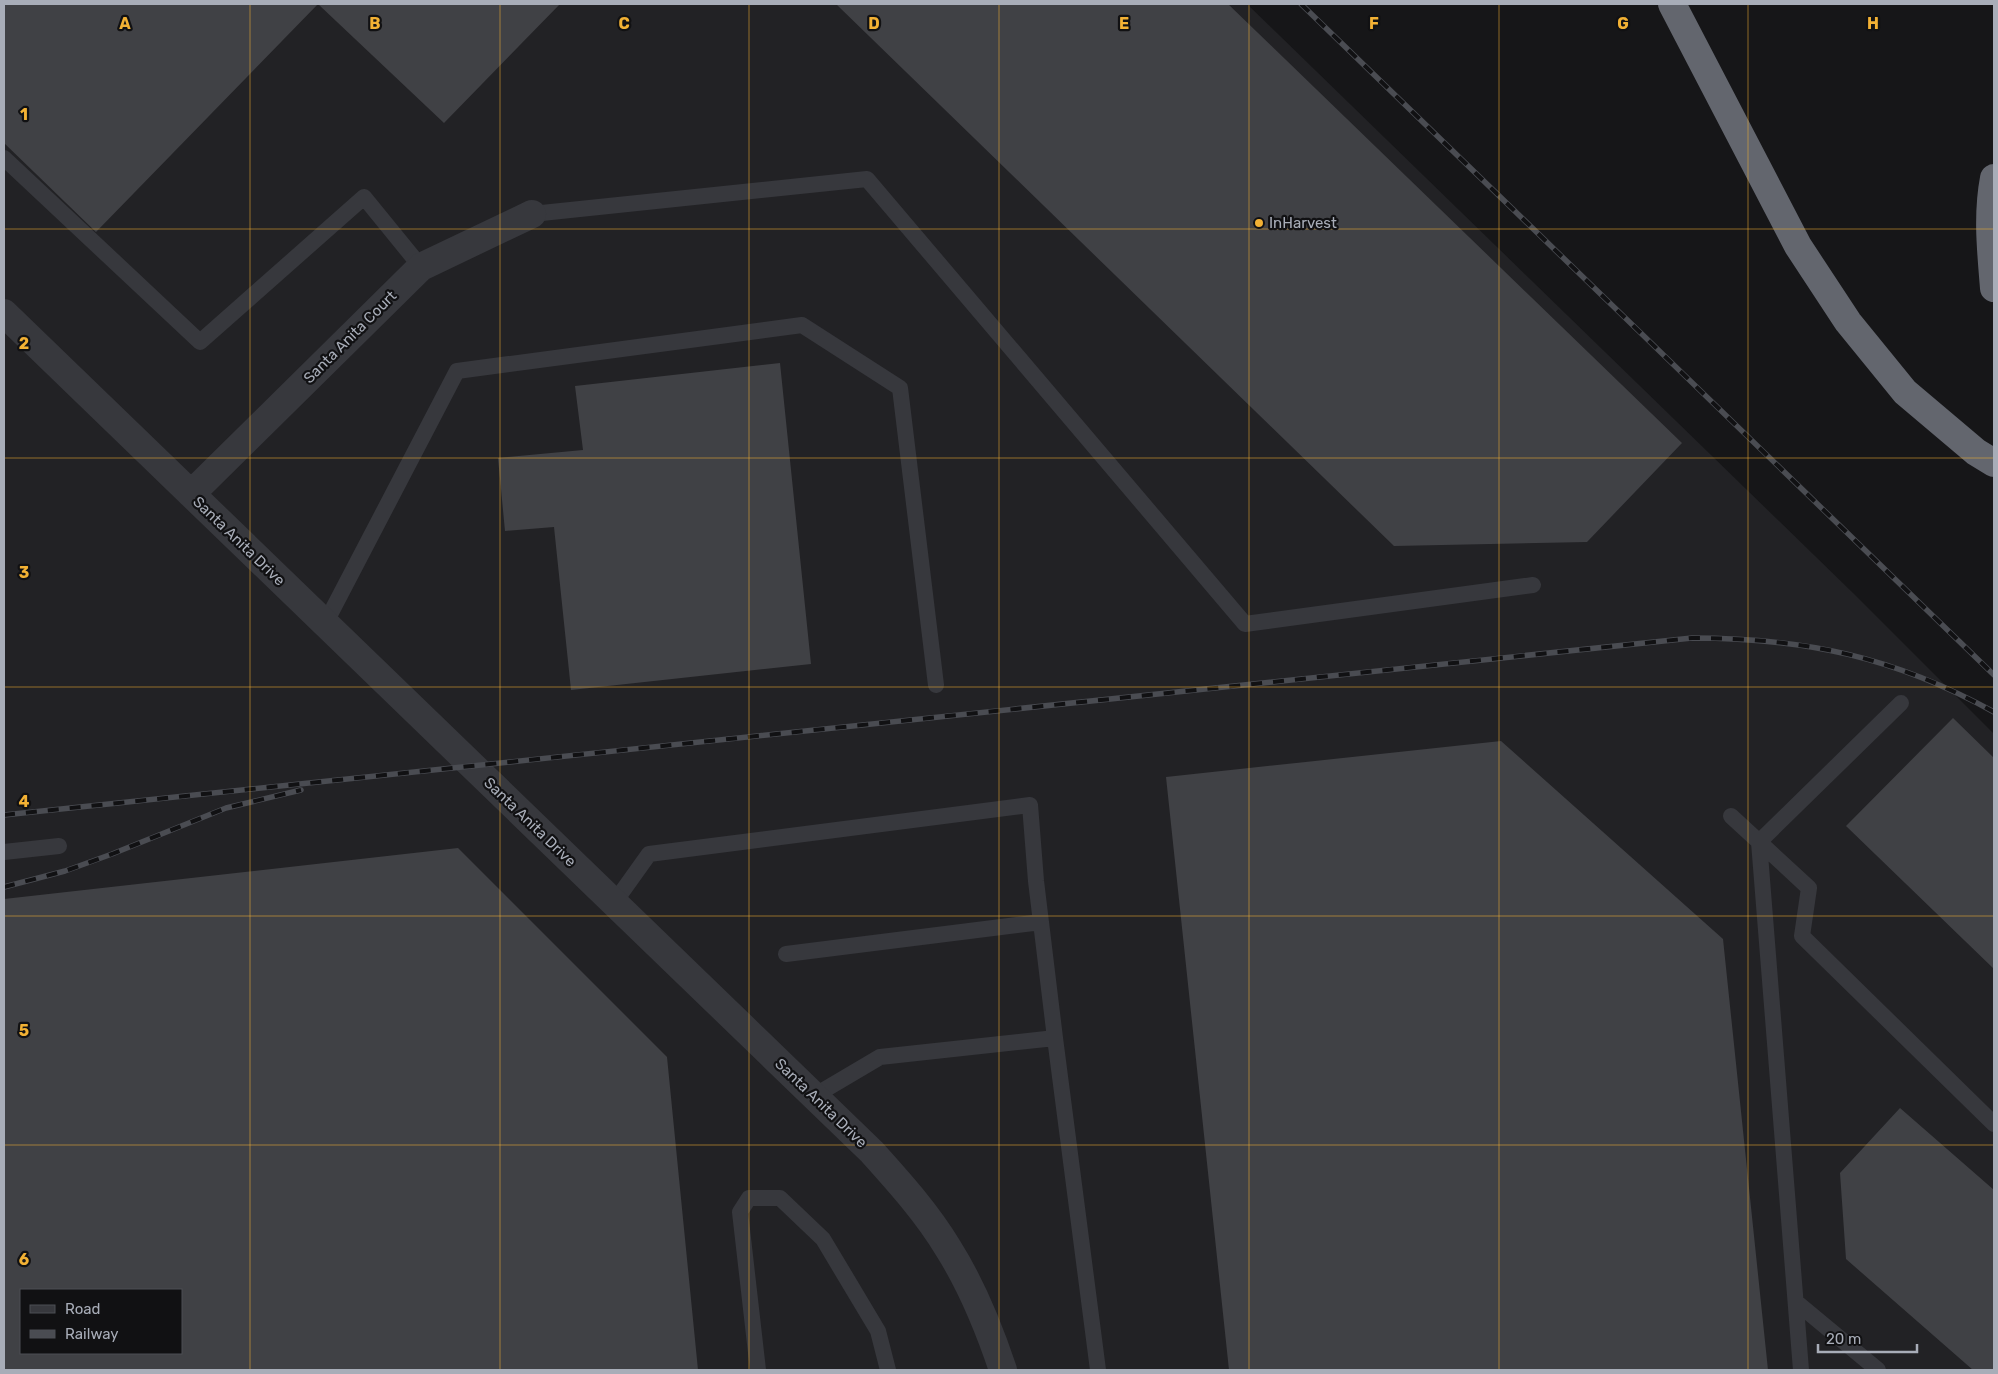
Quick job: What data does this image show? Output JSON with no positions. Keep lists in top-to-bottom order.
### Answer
{
  "streets": {
    "street": ["Santa Anita Court", "Santa Anita Drive"]
  },
  "crossings": [
    ["Santa Anita Court", "Santa Anita Drive"]
  ],
  "places": ["InHarvest"],
  "legend": ["Road", "Railway"],
  "scale_bar": "20 m",
  "grid": {
    "columns": [
      "A",
      "B",
      "C",
      "D",
      "E",
      "F",
      "G",
      "H"
    ],
    "rows": [
      "1",
      "2",
      "3",
      "4",
      "5",
      "6"
    ]
  }
}
